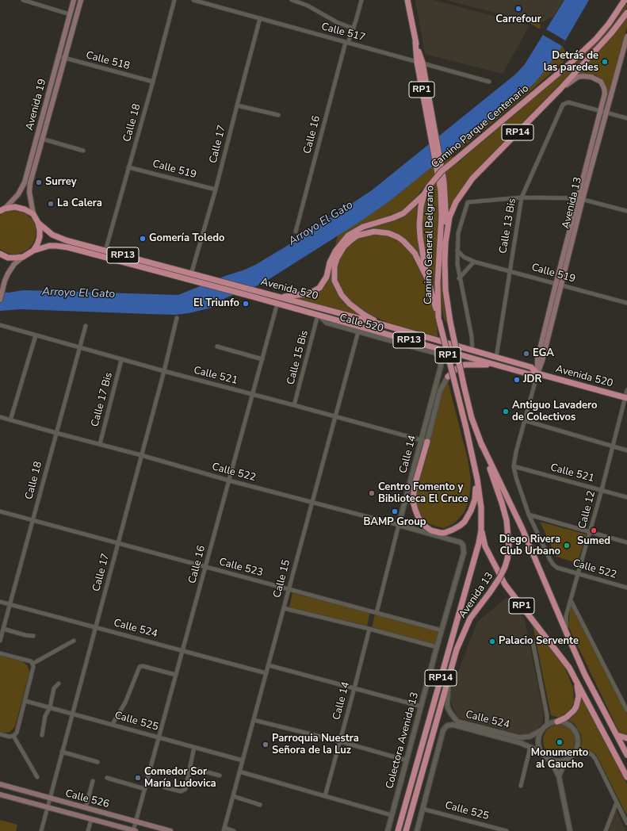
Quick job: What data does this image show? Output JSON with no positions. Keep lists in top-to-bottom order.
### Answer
{
  "streets": {
    "main road": [
      "RP1",
      "Avenida 19",
      "Camino Parque Centenario",
      "RP14",
      "Avenida 13",
      "Camino General Belgrano",
      "RP13",
      "Avenida 520",
      "Calle 526"
    ],
    "street": [
      "Calle 517",
      "Calle 518",
      "Calle 18",
      "Calle 16",
      "Calle 17",
      "Calle 519",
      "Calle 13 Bis",
      "Calle 520",
      "Calle 15 Bis",
      "Calle 521",
      "Calle 17 Bis",
      "Calle 14",
      "Calle 522",
      "Calle 12",
      "Calle 523",
      "Calle 15",
      "Calle 524",
      "Calle 525",
      "Colectora Avenida 13"
    ]
  },
  "crossings": [
    ["Calle 517", "Calle 16"],
    ["Calle 517", "Calle 17"],
    ["Calle 517", "Camino General Belgrano"],
    ["Calle 518", "Avenida 19"],
    ["Calle 518", "Calle 18"],
    ["RP1", "Avenida 13"],
    ["RP1", "Calle 524"],
    ["Avenida 19", "RP13"],
    ["Calle 18", "Calle 519"],
    ["Calle 18", "Avenida 520"],
    ["Calle 18", "Calle 521"],
    ["Calle 18", "Calle 522"],
    ["Calle 18", "Calle 523"],
    ["Calle 18", "Calle 524"],
    ["Camino Parque Centenario", "Avenida 13"],
    ["Camino Parque Centenario", "Camino General Belgrano"],
    ["RP14", "Avenida 13"],
    ["RP14", "Camino General Belgrano"],
    ["Calle 16", "Avenida 520"],
    ["Calle 16", "Calle 521"],
    ["Calle 16", "Calle 522"],
    ["Calle 16", "Calle 523"],
    ["Calle 16", "Calle 524"],
    ["Calle 16", "Calle 525"],
    ["Calle 16", "Calle 526"],
    ["Calle 17", "Calle 519"],
    ["Calle 17", "Avenida 520"],
    ["Calle 17", "Calle 521"],
    ["Calle 17", "Calle 522"],
    ["Calle 17", "Calle 523"],
    ["Calle 17", "Calle 524"],
    ["Calle 17", "Calle 525"],
    ["Calle 17", "Calle 526"],
    ["Calle 519", "Avenida 13"],
    ["Calle 519", "Calle 13 Bis"],
    ["Avenida 13", "Calle 13 Bis"],
    ["Avenida 13", "Camino General Belgrano"],
    ["Avenida 13", "Avenida 520"],
    ["Avenida 13", "Calle 521"],
    ["Avenida 13", "Calle 524"],
    ["Calle 13 Bis", "Avenida 520"],
    ["RP13", "Avenida 520"],
    ["Avenida 520", "Calle 520"],
    ["Avenida 520", "Calle 15 Bis"],
    ["Avenida 520", "Calle 12"],
    ["Calle 520", "Calle 15 Bis"],
    ["Calle 520", "Calle 14"],
    ["Calle 520", "Calle 15"],
    ["Calle 15 Bis", "Calle 521"],
    ["Calle 521", "Calle 17 Bis"],
    ["Calle 521", "Calle 14"],
    ["Calle 521", "Calle 12"],
    ["Calle 521", "Calle 15"],
    ["Calle 17 Bis", "Calle 522"],
    ["Calle 14", "Calle 522"],
    ["Calle 14", "Calle 523"],
    ["Calle 522", "Calle 12"],
    ["Calle 522", "Calle 15"],
    ["Calle 522", "Colectora Avenida 13"],
    ["Calle 523", "Calle 15"],
    ["Calle 523", "Colectora Avenida 13"],
    ["Calle 15", "Calle 524"],
    ["Calle 15", "Calle 525"],
    ["Calle 524", "Calle 525"]
  ],
  "water": ["Arroyo El Gato"],
  "places": [
    "Carrefour",
    "Detrás de las paredes",
    "Surrey",
    "La Calera",
    "Gomería Toledo",
    "El Triunfo",
    "EGA",
    "JDR",
    "Antiguo Lavadero de Colectivos",
    "Centro Fomento y Biblioteca El Cruce",
    "BAMP Group",
    "Sumed",
    "Diego Rivera Club Urbano",
    "Palacio Servente",
    "Monumento al Gaucho",
    "Parroquia Nuestra Señora de la Luz",
    "Comedor Sor María Ludovica"
  ]
}
